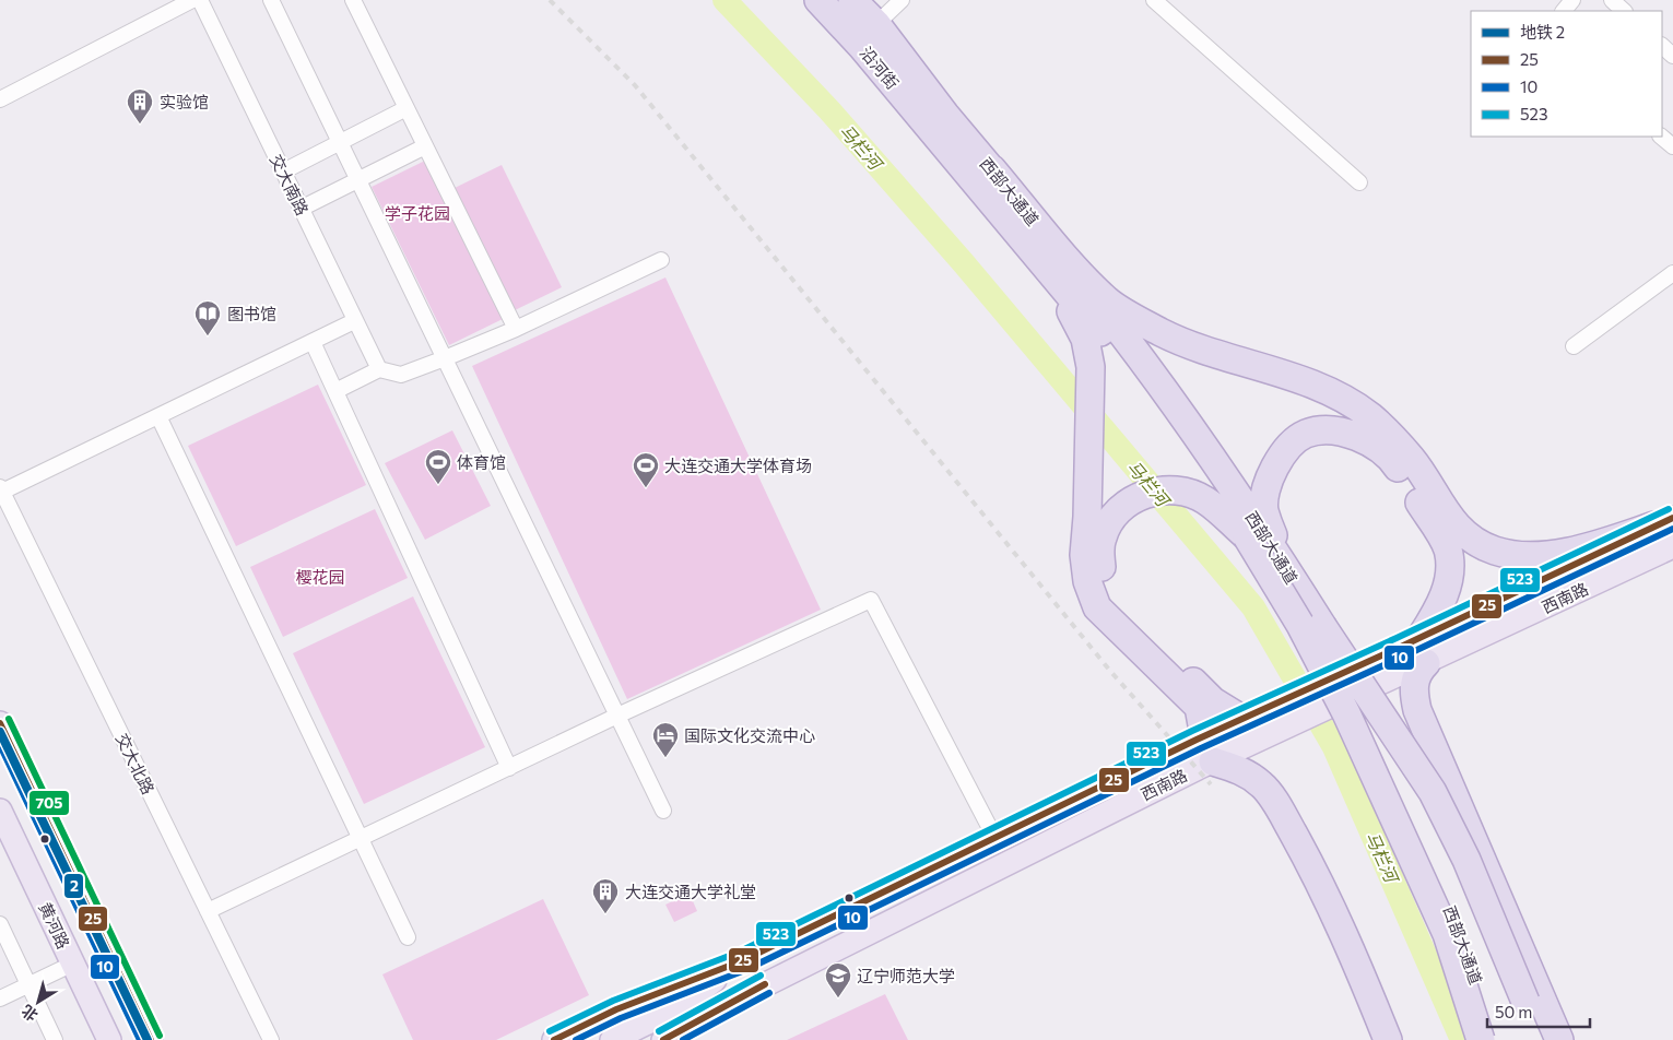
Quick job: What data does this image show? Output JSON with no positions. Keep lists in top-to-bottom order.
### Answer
{
  "streets": {
    "highway": ["沿河街", "西部大通道"],
    "main road": ["西南路", "黄河路"],
    "street": ["交大南路", "交大北路"]
  },
  "crossings": [
    ["沿河街", "西部大通道"]
  ],
  "water": ["马栏河"],
  "parks": ["学子花园", "樱花园"],
  "places": {
    "building": ["实验馆", "大连交通大学礼堂"],
    "library": ["图书馆"],
    "sports": ["体育馆", "大连交通大学体育场"],
    "hotel": ["国际文化交流中心"],
    "school or university": ["辽宁师范大学"]
  },
  "lines": [
    "transit line 523",
    "transit line 25",
    "transit line 10",
    "transit line 705",
    "metro line 2"
  ],
  "legend": [
    "地铁 2",
    "25",
    "10",
    "523"
  ],
  "scale_bar": "50 m",
  "north": "bottom left"
}
